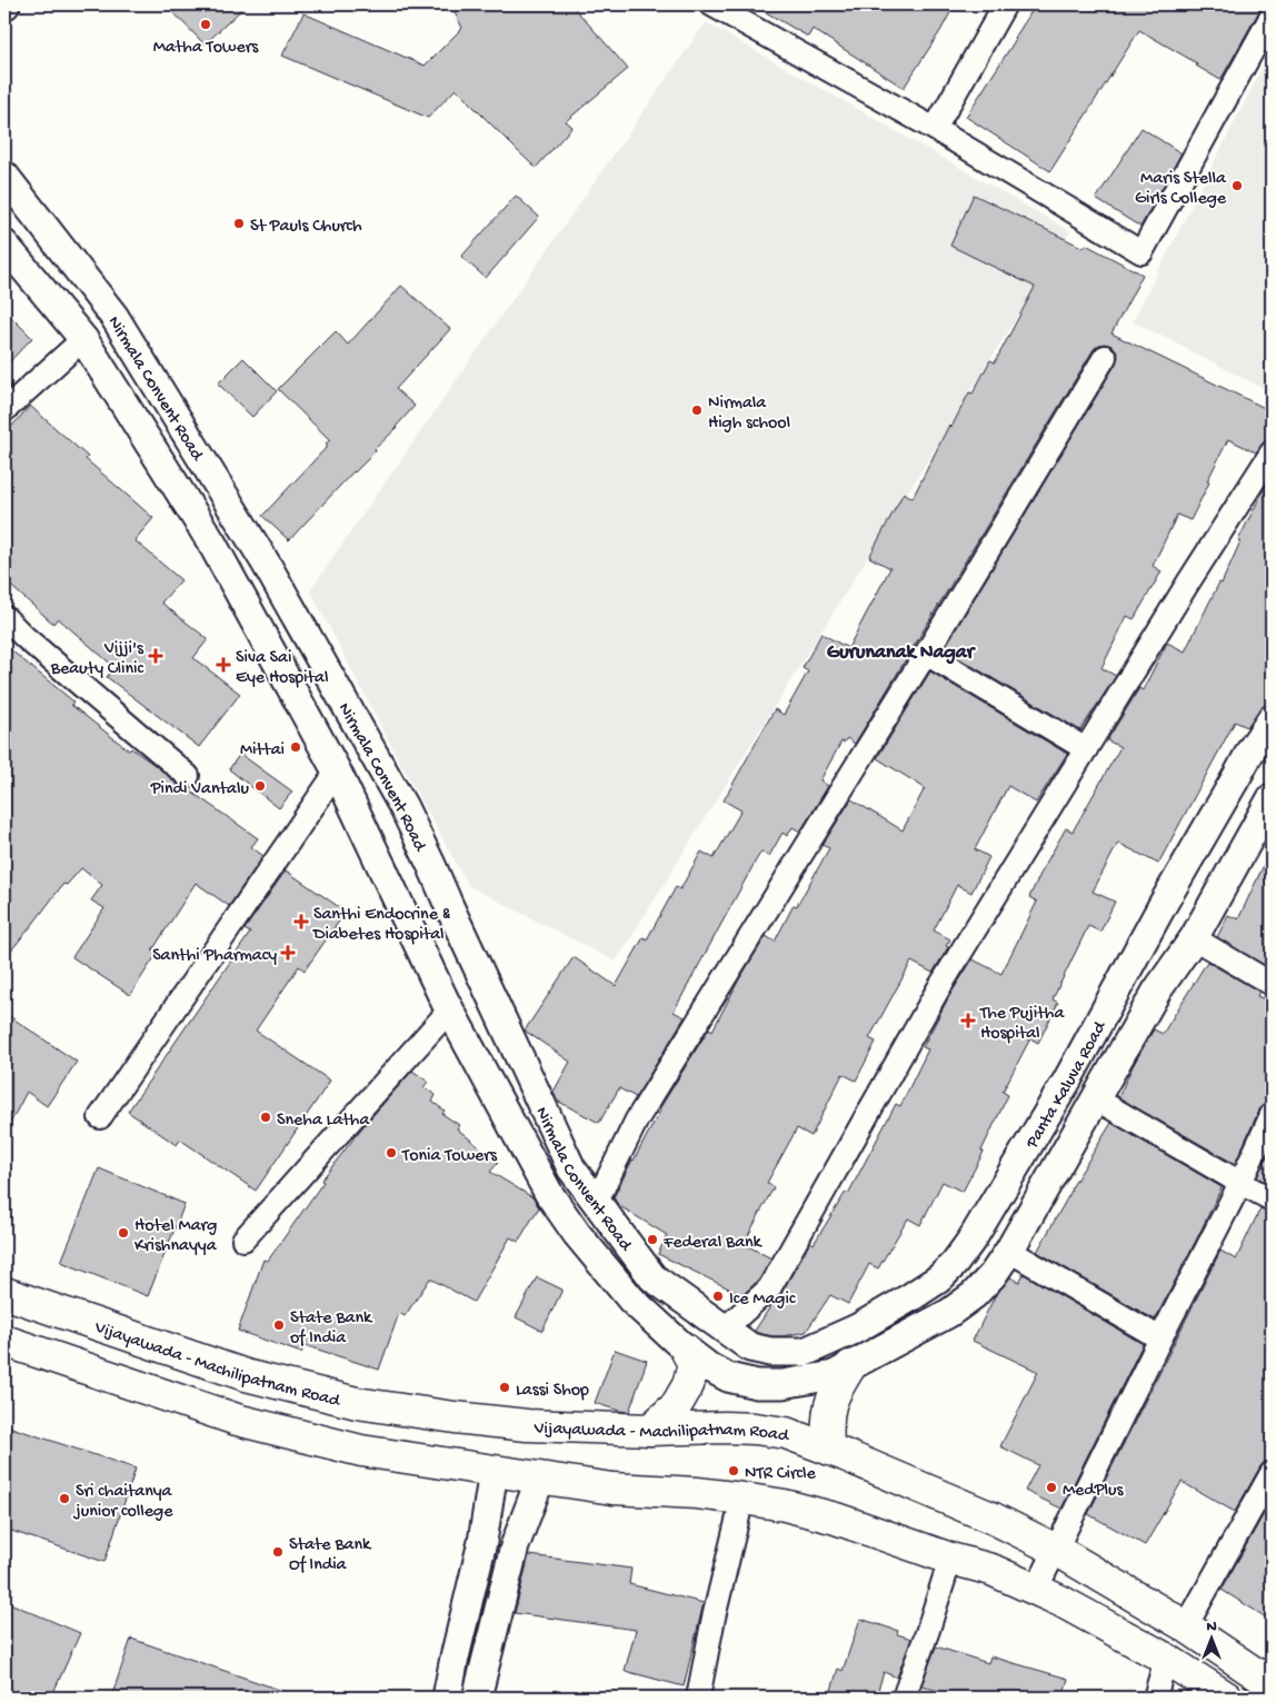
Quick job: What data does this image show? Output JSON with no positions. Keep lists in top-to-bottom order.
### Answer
{
  "streets": {
    "highway": ["Vijayawada - Machilipatnam Road"],
    "street": ["Nirmala Convent Road", "Panta Kaluva Road"]
  },
  "crossings": [
    ["Nirmala Convent Road", "Panta Kaluva Road"]
  ],
  "districts": ["Gurunanak Nagar"],
  "places": {
    "other": [
      "Matha Towers",
      "Maris Stella Girls College",
      "St Pauls Church",
      "Nirmala High school",
      "Mittai",
      "Pindi Vantalu",
      "Sneha Latha",
      "Tonia Towers",
      "Hotel Marg Krishnayya",
      "Federal Bank",
      "Ice Magic",
      "State Bank of India",
      "Lassi Shop",
      "NTR Circle",
      "MedPlus",
      "Sri chaitanya junior college",
      "State Bank Of India"
    ],
    "health": [
      "Vijji's Beauty Clinic",
      "Siva Sai Eye Hospital",
      "Santhi Endocrine & Diabetes Hospital",
      "Santhi Pharmacy",
      "The Pujitha Hospital"
    ]
  },
  "north": "top"
}
